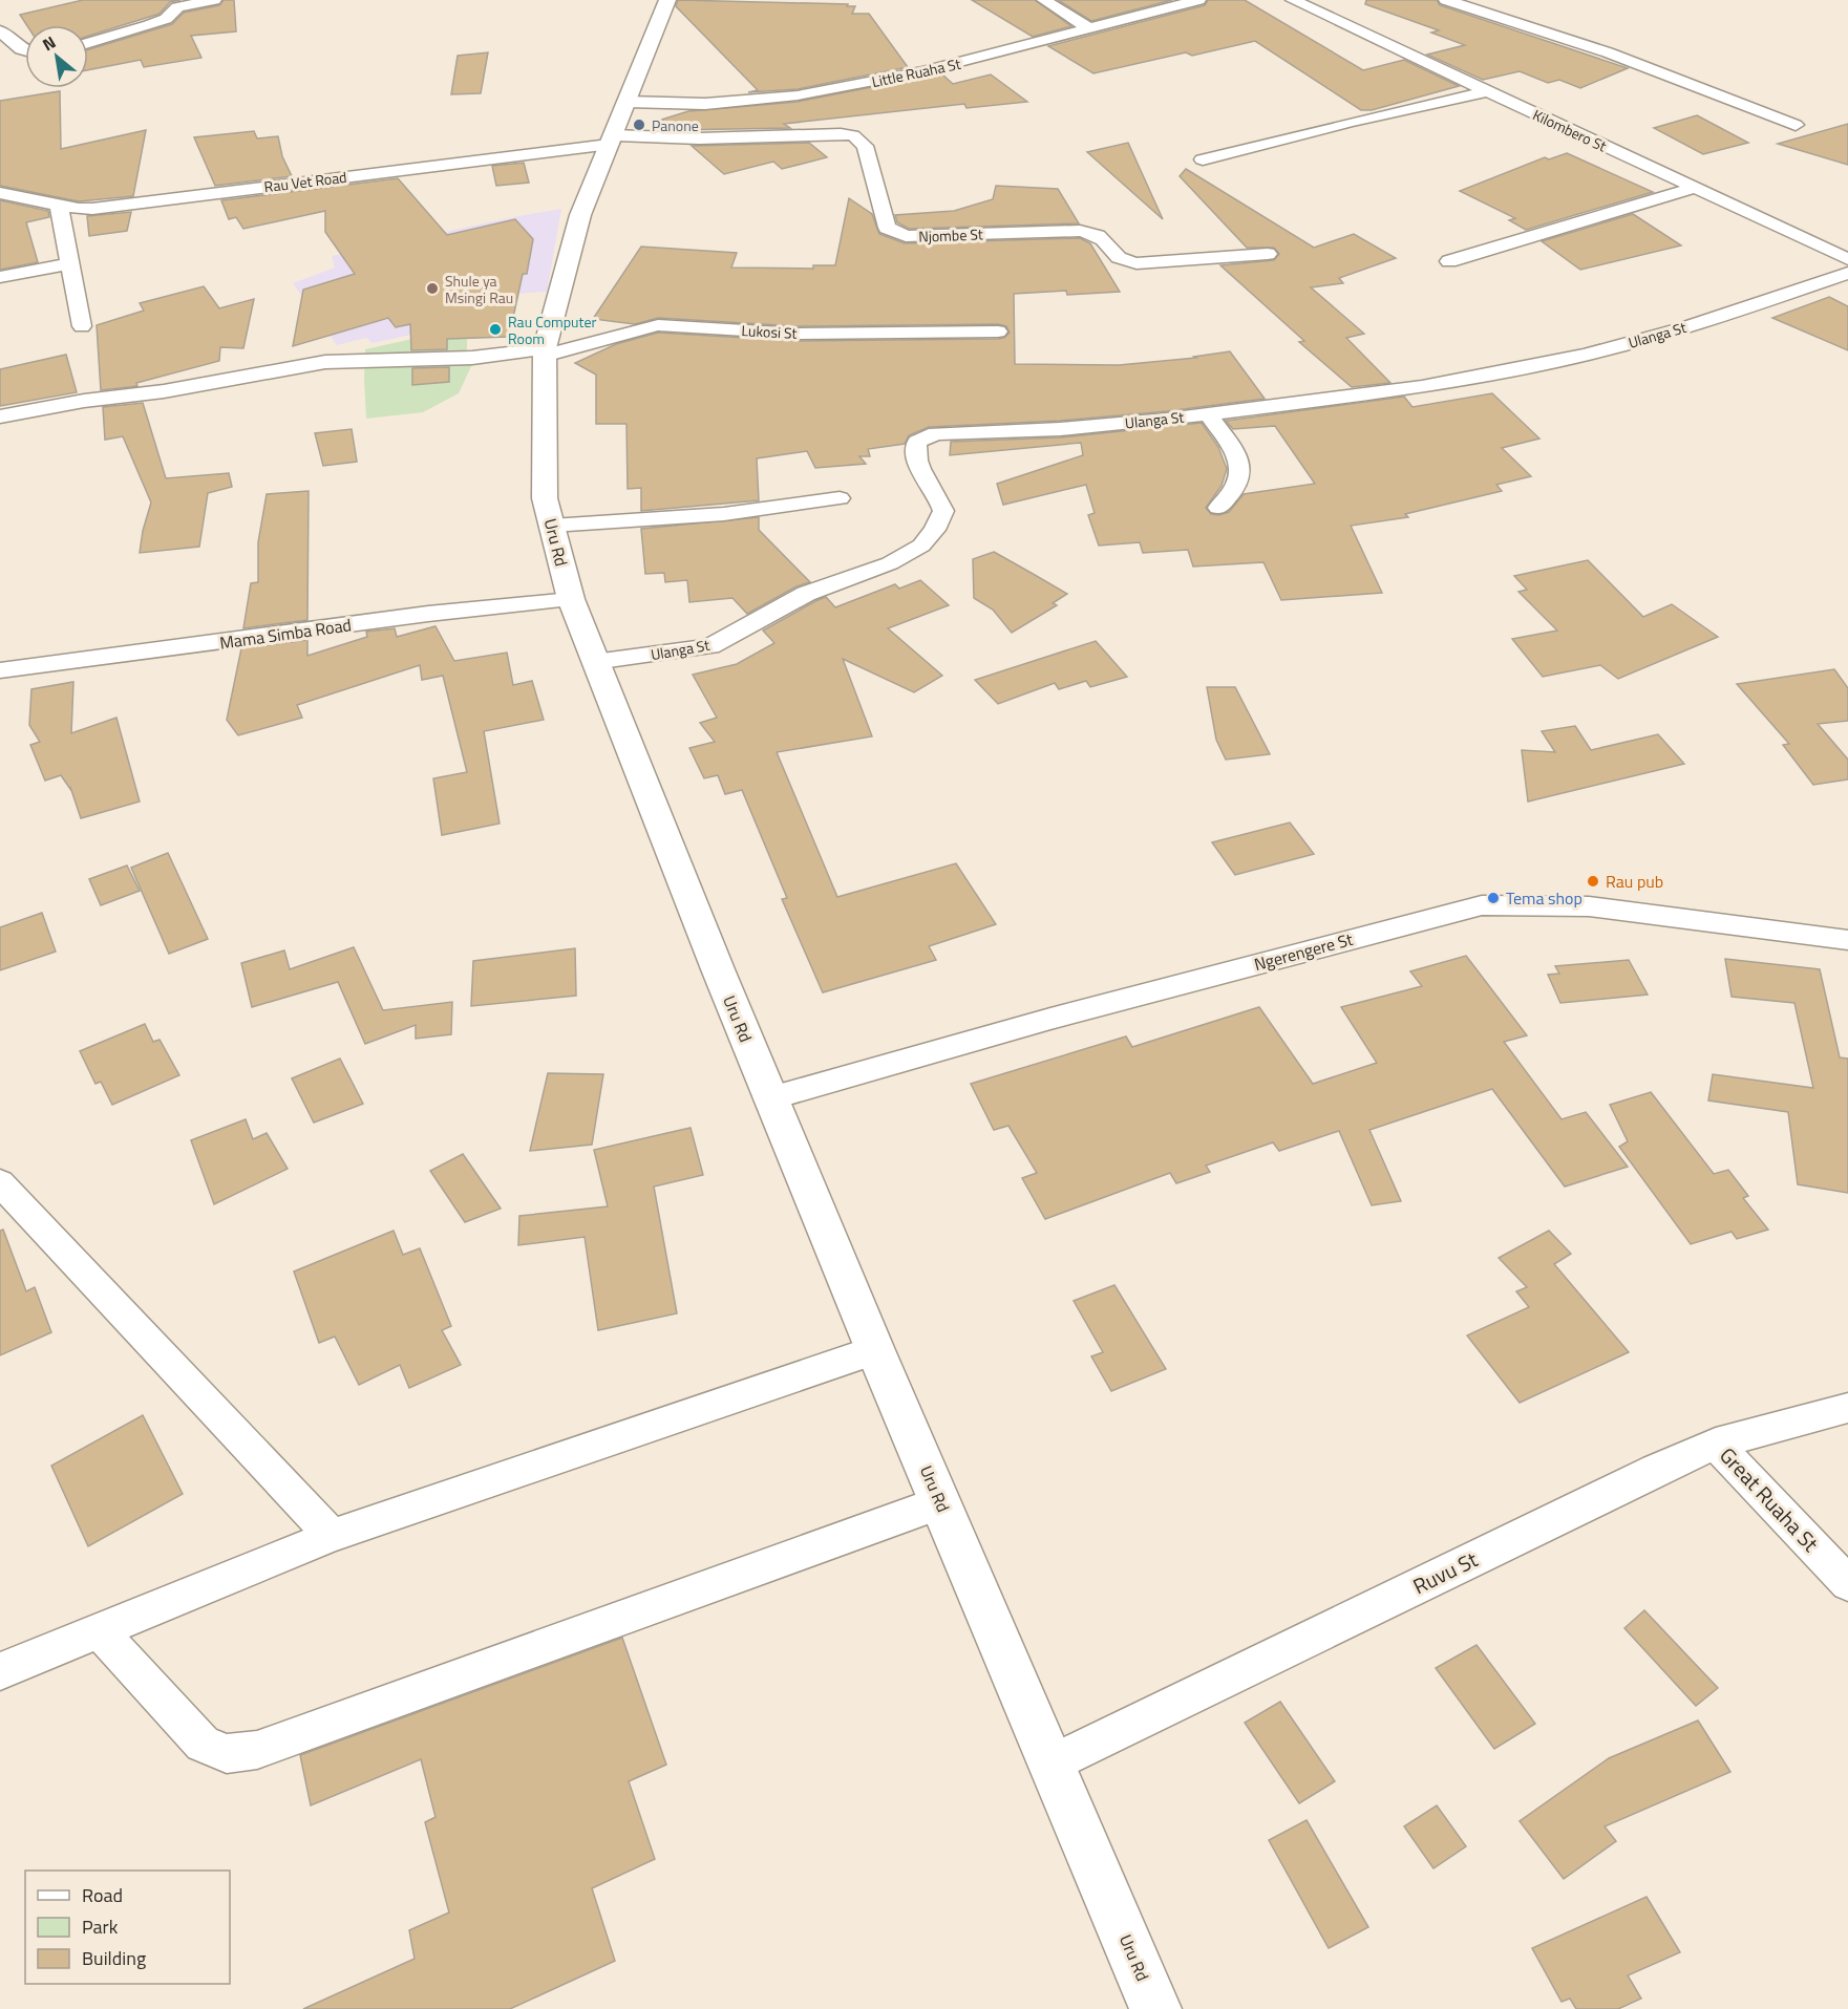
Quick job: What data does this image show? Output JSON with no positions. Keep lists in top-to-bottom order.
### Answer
{
  "streets": {
    "street": [
      "Little Ruaha St",
      "Kilombero St",
      "Rau Vet Road",
      "Njombe St",
      "Lukosi St",
      "Ulanga St",
      "Uru Rd",
      "Mama Simba Road",
      "Ngerengere St",
      "Great Ruaha St",
      "Ruvu St"
    ]
  },
  "crossings": [
    ["Little Ruaha St", "Uru Rd"],
    ["Rau Vet Road", "Njombe St"],
    ["Rau Vet Road", "Uru Rd"],
    ["Njombe St", "Uru Rd"],
    ["Lukosi St", "Uru Rd"],
    ["Ulanga St", "Uru Rd"],
    ["Uru Rd", "Mama Simba Road"],
    ["Uru Rd", "Ngerengere St"],
    ["Uru Rd", "Ruvu St"],
    ["Great Ruaha St", "Ruvu St"]
  ],
  "places": [
    "Panone",
    "Shule ya Msingi Rau",
    "Rau Computer Room",
    "Rau pub",
    "Tema shop"
  ],
  "legend": ["Road", "Park", "Building"],
  "north": "top left"
}
